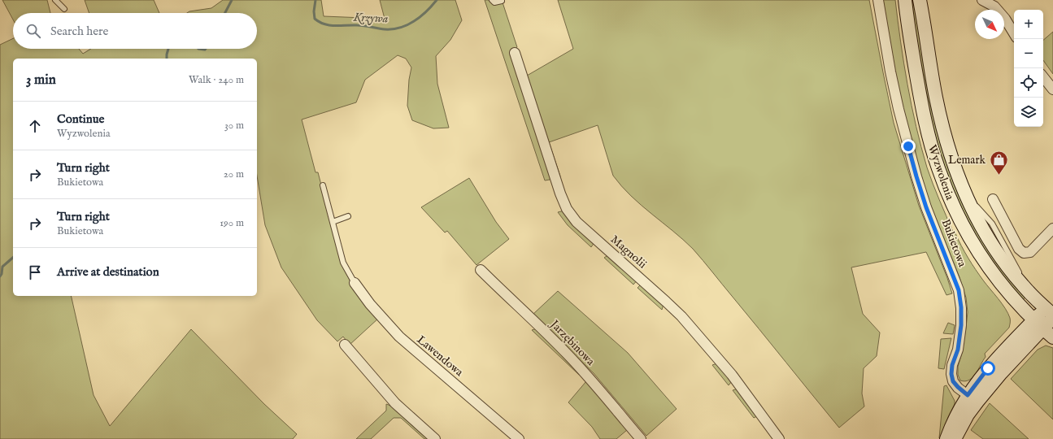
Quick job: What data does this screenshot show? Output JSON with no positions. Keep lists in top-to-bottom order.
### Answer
{
  "streets": {
    "main road": ["Wyzwolenia"],
    "street": [
      "Bukietowa",
      "Magnolii",
      "Jarzębinowa",
      "Lawendowa"
    ]
  },
  "crossings": [
    ["Wyzwolenia", "Bukietowa"]
  ],
  "water": ["Krzywa"],
  "places": {
    "shop": ["Lemark"]
  },
  "north": "bottom right",
  "page": {
    "map_buttons": ["+", "−"],
    "search": "Search here",
    "heading": ["3 min", "Walk · 240 m"],
    "list": [
      ["Continue", "Wyzwolenia", "30 m"],
      ["Turn right", "Bukietowa", "20 m"],
      ["Turn right", "Bukietowa", "190 m"],
      "Arrive at destination"
    ]
  }
}
